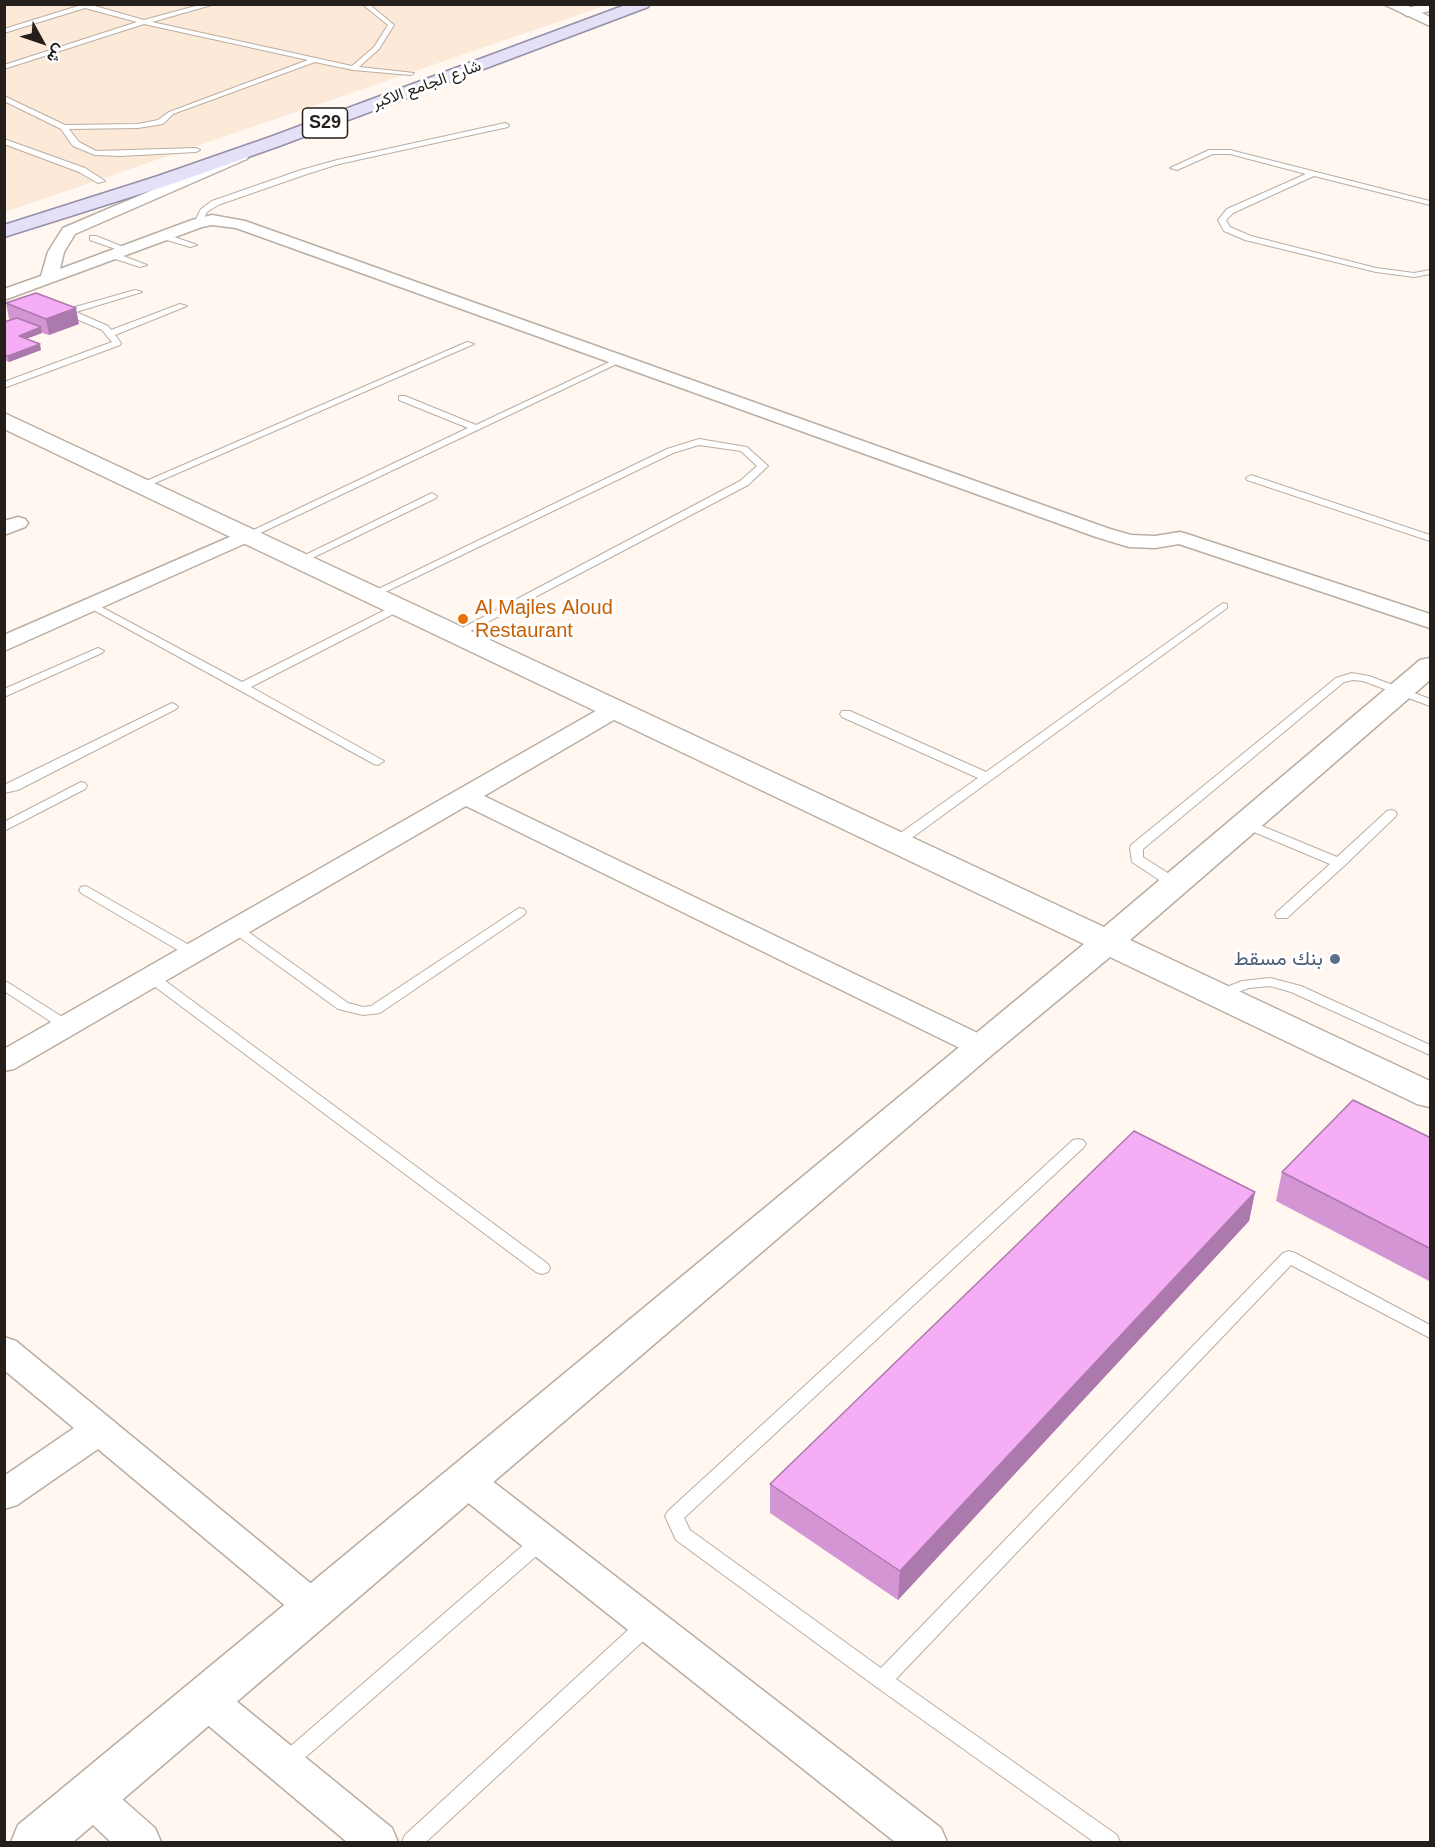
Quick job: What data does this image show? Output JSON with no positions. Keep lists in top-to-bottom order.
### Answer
{
  "streets": {
    "main road": ["شارع الجامع الاكبر", "S29"]
  },
  "places": ["Al Majles Aloud Restaurant", "بنك مسقط"],
  "north": "bottom right"
}
